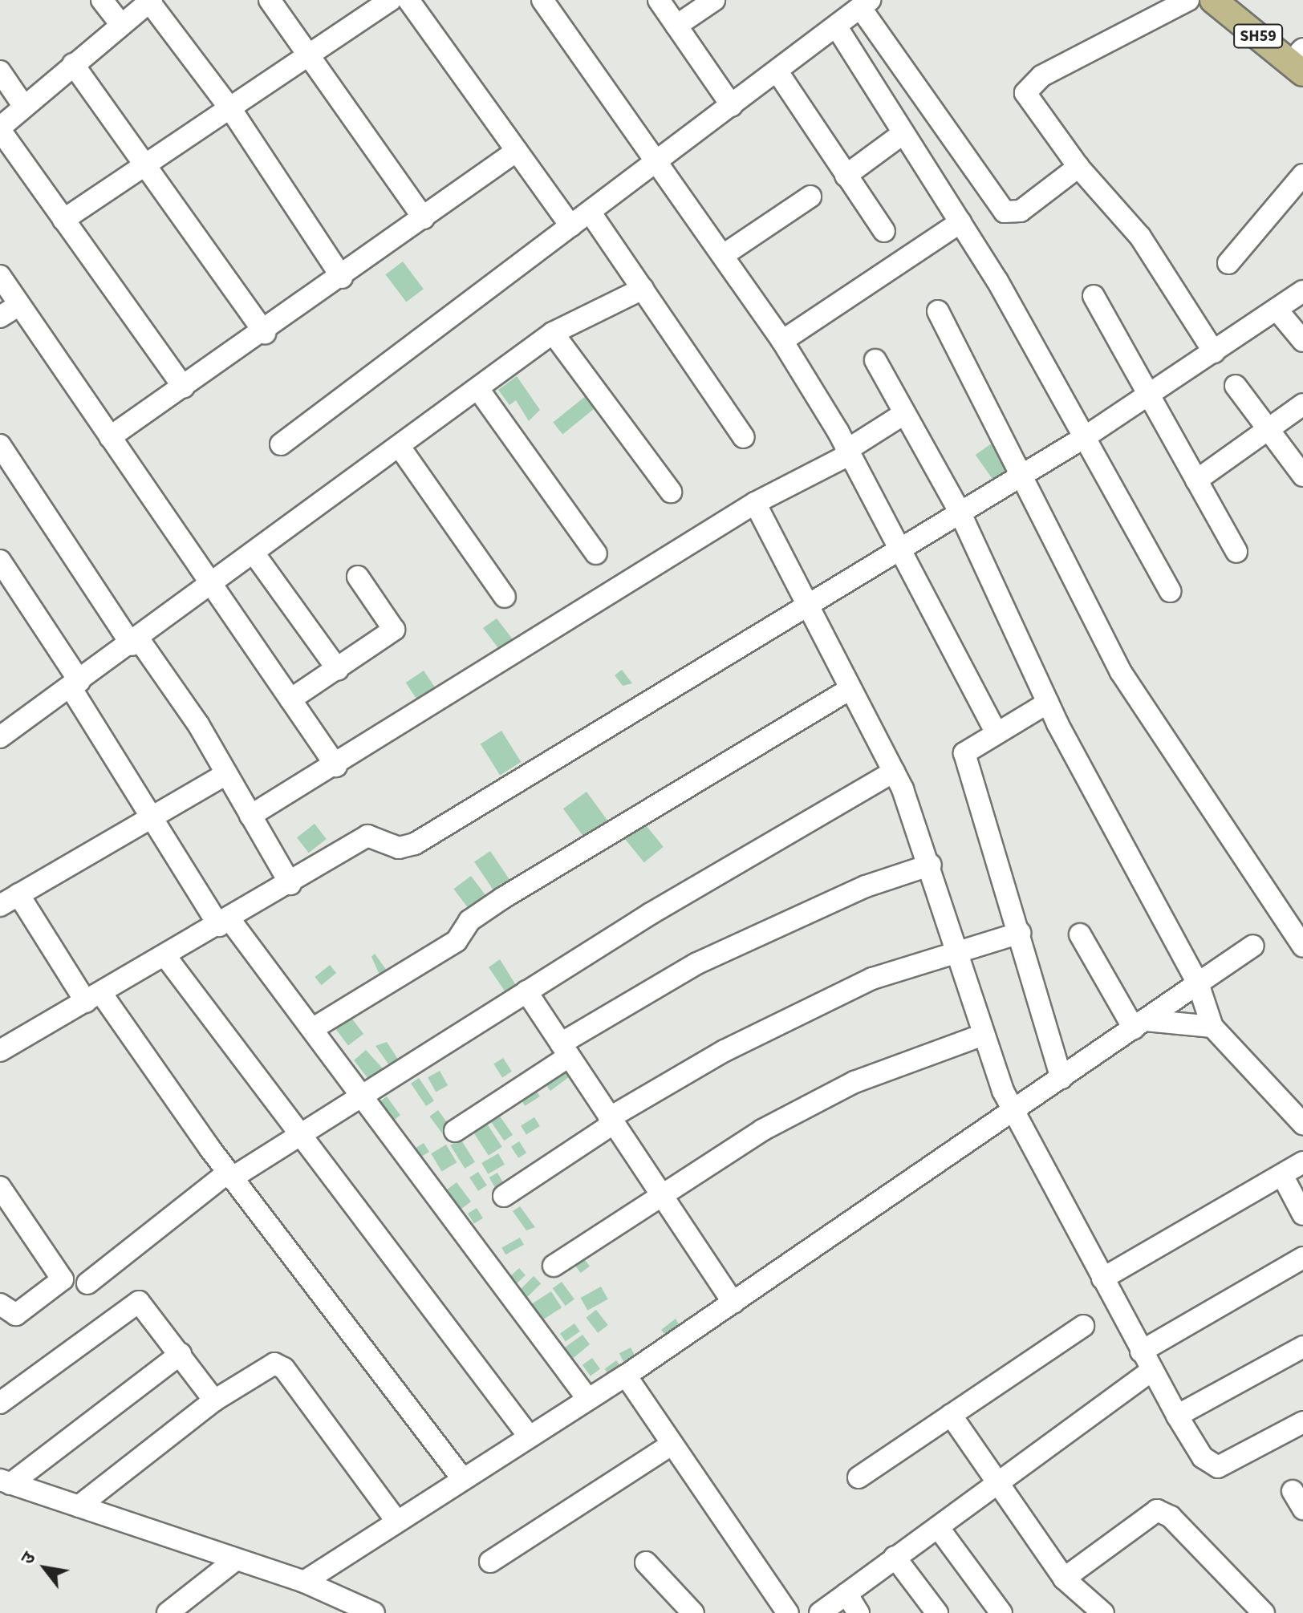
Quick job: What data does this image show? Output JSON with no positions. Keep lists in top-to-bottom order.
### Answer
{
  "streets": {
    "main road": ["SH59"]
  },
  "north": "top left"
}
